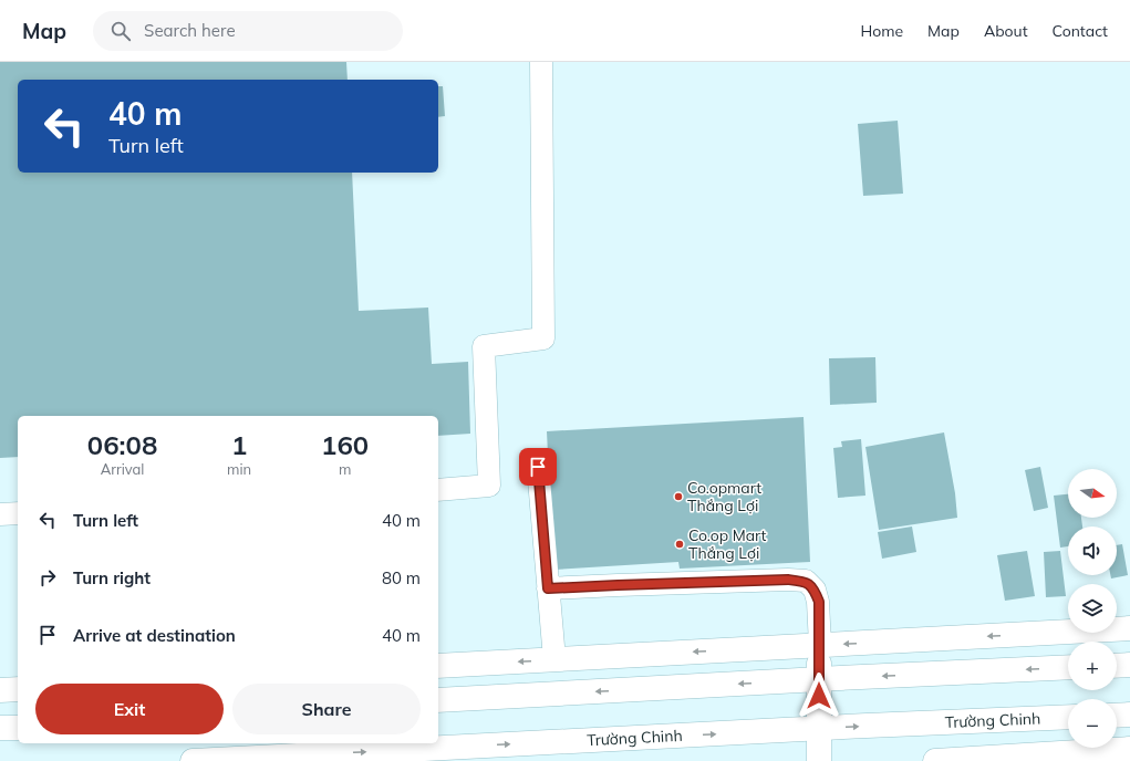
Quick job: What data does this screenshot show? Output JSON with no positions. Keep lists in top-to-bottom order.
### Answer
{
  "streets": {
    "main road": ["Trường Chinh"]
  },
  "places": ["Co.opmart Thắng Lợi", "Co.op Mart Thắng Lợi"],
  "north": "right",
  "page": {
    "header": "Map",
    "search": "Search here",
    "nav": [
      "Home",
      "Map",
      "About",
      "Contact"
    ],
    "turn": ["40 m", "Turn left"],
    "eta": [
      "06:08",
      "Arrival",
      "1",
      "min",
      "160",
      "m"
    ],
    "map_buttons": ["+", "−"],
    "list": [
      {
        "name": "Turn left",
        "value": "40 m"
      },
      {
        "name": "Turn right",
        "value": "80 m"
      },
      {
        "name": "Arrive at destination",
        "value": "40 m"
      }
    ],
    "buttons": ["Exit", "Share"]
  }
}
